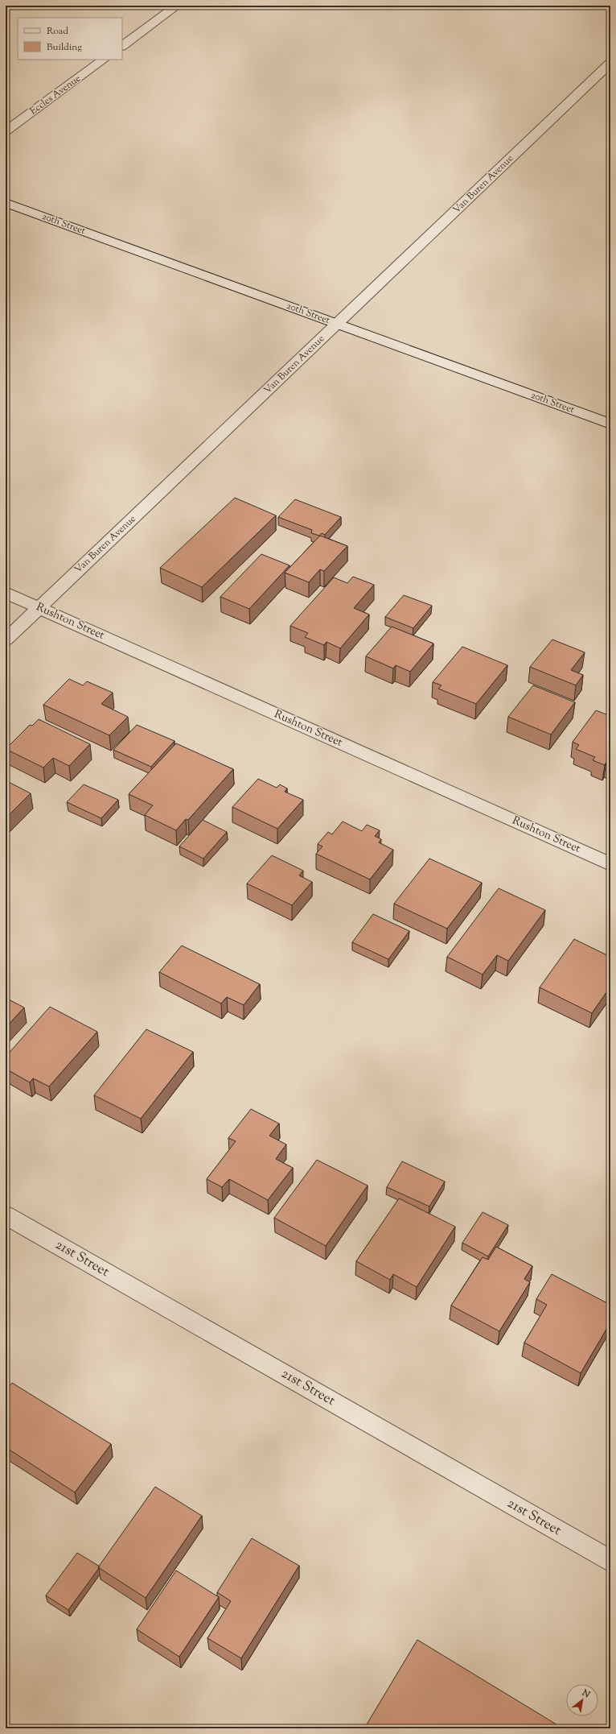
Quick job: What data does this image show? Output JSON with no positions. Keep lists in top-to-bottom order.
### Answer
{
  "streets": {
    "street": [
      "Eccles Avenue",
      "Van Buren Avenue",
      "20th Street",
      "Rushton Street",
      "21st Street"
    ]
  },
  "crossings": [
    ["Van Buren Avenue", "20th Street"],
    ["Van Buren Avenue", "Rushton Street"]
  ],
  "legend": ["Road", "Building"],
  "north": "top right"
}
